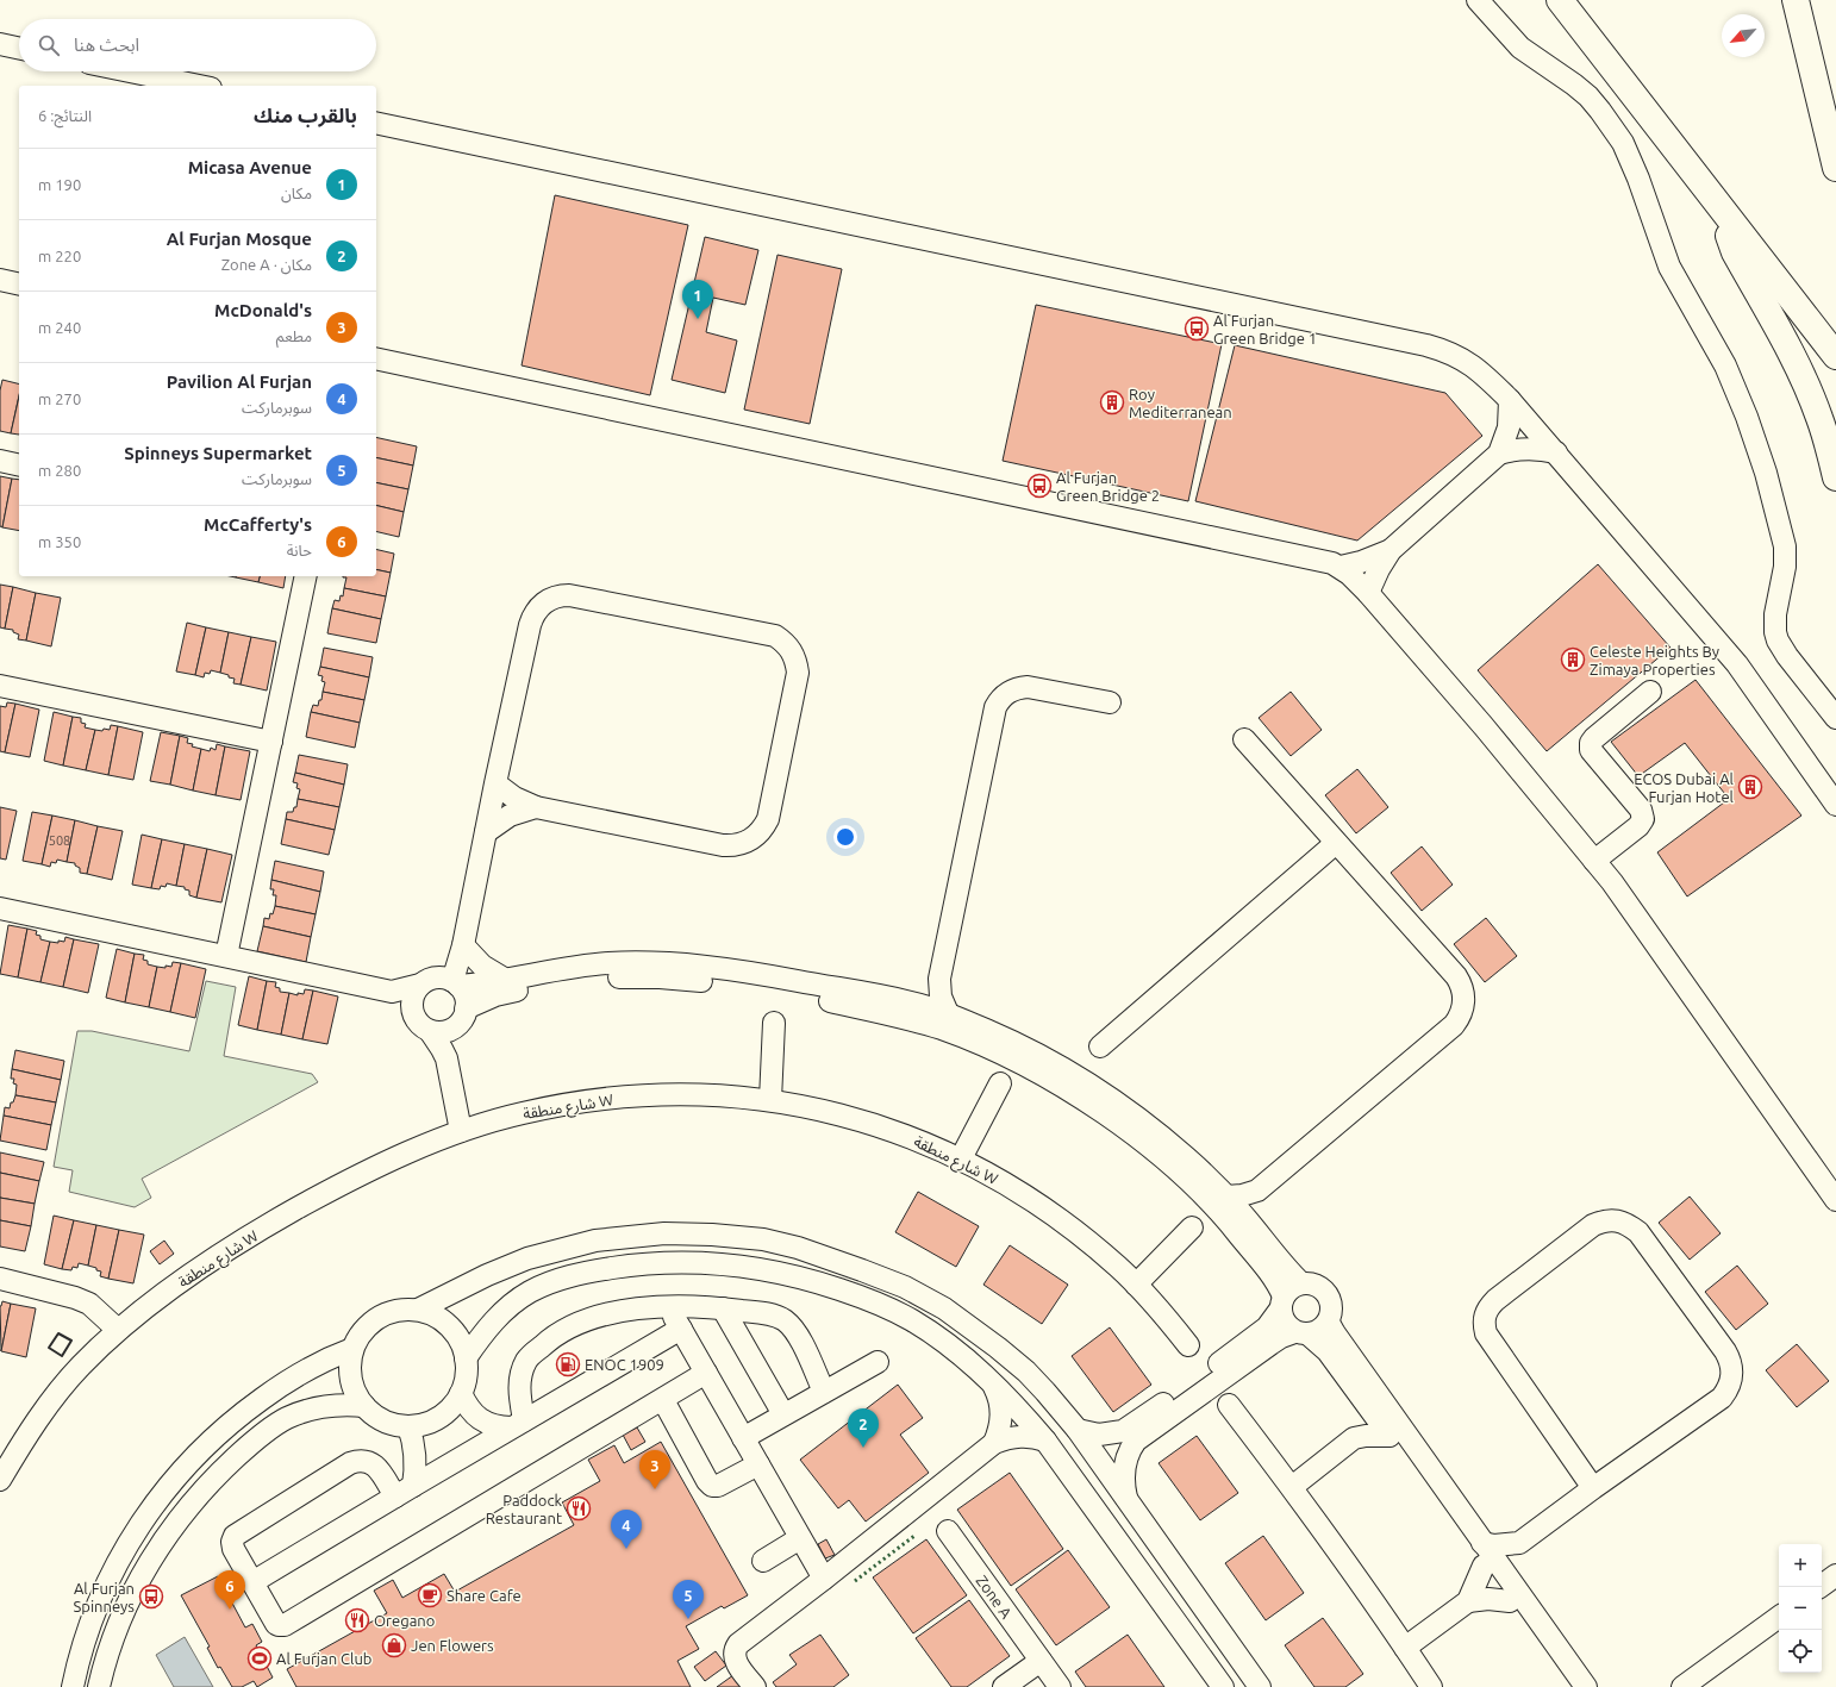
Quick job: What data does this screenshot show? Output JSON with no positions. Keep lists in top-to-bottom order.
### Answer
{
  "streets": {
    "street": ["شارع منطقة W", "Zone A"]
  },
  "places": {
    "bus stop": ["Al Furjan Green Bridge 1", "Al Furjan Green Bridge 2", "Al Furjan Spinneys"],
    "building": ["Roy Mediterranean", "Celeste Heights By Zimaya Properties", "ECOS Dubai Al Furjan Hotel"],
    "fuel station": ["ENOC 1909"],
    "restaurant": ["Paddock Restaurant", "Oregano"],
    "cafe": ["Share Cafe"],
    "shop": ["Jen Flowers"],
    "sports": ["Al Furjan Club"]
  },
  "house_numbers": ["508"],
  "north": "bottom left",
  "page": {
    "search": "ابحث هنا",
    "heading": ["بالقرب منك", "النتائج: 6"],
    "list": [
      {
        "mark": "1",
        "name": "Micasa Avenue",
        "note": "مكان",
        "value": "190 m"
      },
      {
        "mark": "2",
        "name": "Al Furjan Mosque",
        "note": "مكان · Zone A",
        "value": "220 m"
      },
      {
        "mark": "3",
        "name": "McDonald's",
        "note": "مطعم",
        "value": "240 m"
      },
      {
        "mark": "4",
        "name": "Pavilion Al Furjan",
        "note": "سوبرماركت",
        "value": "270 m"
      },
      {
        "mark": "5",
        "name": "Spinneys Supermarket",
        "note": "سوبرماركت",
        "value": "280 m"
      },
      {
        "mark": "6",
        "name": "McCafferty's",
        "note": "حانة",
        "value": "350 m"
      }
    ],
    "pins": [
      "1",
      "2",
      "3",
      "4",
      "6",
      "5"
    ],
    "map_buttons": ["+", "−"]
  }
}
